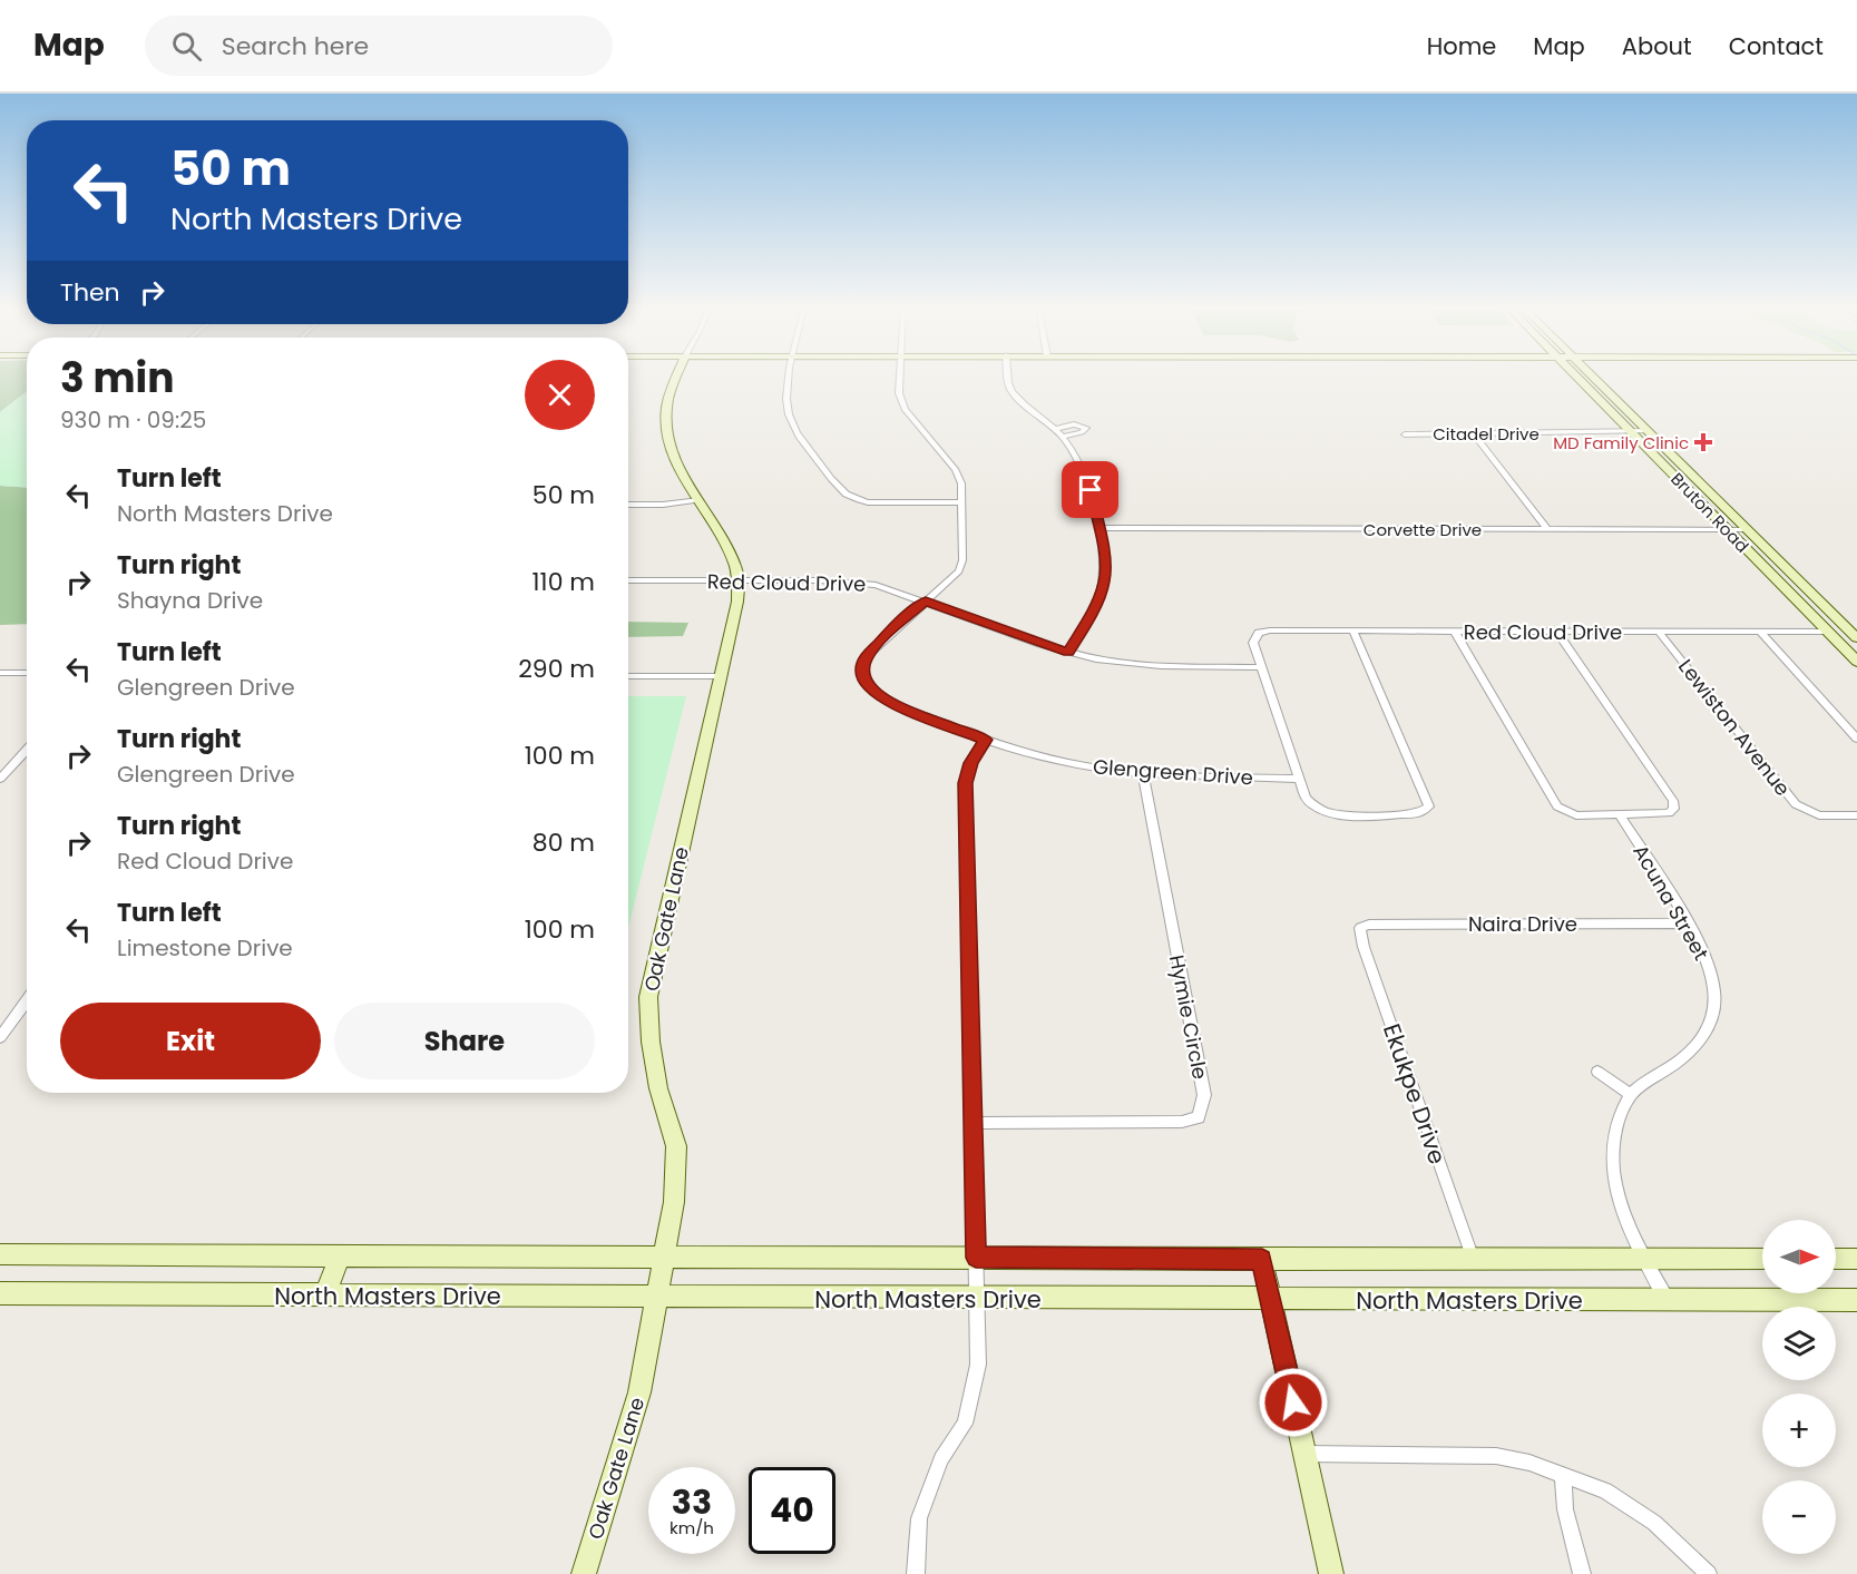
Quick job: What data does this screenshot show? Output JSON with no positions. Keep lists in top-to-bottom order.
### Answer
{
  "streets": {
    "main road": ["Bruton Road", "Oak Gate Lane", "North Masters Drive"],
    "street": [
      "Citadel Drive",
      "Corvette Drive",
      "Red Cloud Drive",
      "Lewiston Avenue",
      "Glengreen Drive",
      "Acuna Street",
      "Naira Drive",
      "Hymie Circle",
      "Ekukpe Drive"
    ]
  },
  "crossings": [
    ["Citadel Drive", "Bruton Road"],
    ["Bruton Road", "Corvette Drive"],
    ["Bruton Road", "Red Cloud Drive"],
    ["Red Cloud Drive", "Lewiston Avenue"],
    ["Red Cloud Drive", "Glengreen Drive"],
    ["Red Cloud Drive", "Oak Gate Lane"],
    ["Glengreen Drive", "Hymie Circle"],
    ["Acuna Street", "Naira Drive"],
    ["Acuna Street", "North Masters Drive"],
    ["Oak Gate Lane", "North Masters Drive"],
    ["Naira Drive", "Ekukpe Drive"],
    ["Ekukpe Drive", "North Masters Drive"]
  ],
  "places": {
    "health": ["MD Family Clinic"]
  },
  "north": "right",
  "page": {
    "header": "Map",
    "search": "Search here",
    "nav": [
      "Home",
      "Map",
      "About",
      "Contact"
    ],
    "turn": ["50 m", "North Masters Drive"],
    "then": "Then",
    "heading": ["3 min", "930 m · 09:25"],
    "list": [
      {
        "name": "Turn left",
        "note": "North Masters Drive",
        "value": "50 m"
      },
      {
        "name": "Turn right",
        "note": "Shayna Drive",
        "value": "110 m"
      },
      {
        "name": "Turn left",
        "note": "Glengreen Drive",
        "value": "290 m"
      },
      {
        "name": "Turn right",
        "note": "Glengreen Drive",
        "value": "100 m"
      },
      {
        "name": "Turn right",
        "note": "Red Cloud Drive",
        "value": "80 m"
      },
      {
        "name": "Turn left",
        "note": "Limestone Drive",
        "value": "100 m"
      }
    ],
    "buttons": ["Exit", "Share"],
    "map_buttons": ["+", "−"],
    "speed": "33 km/h",
    "limit": "40"
  }
}
